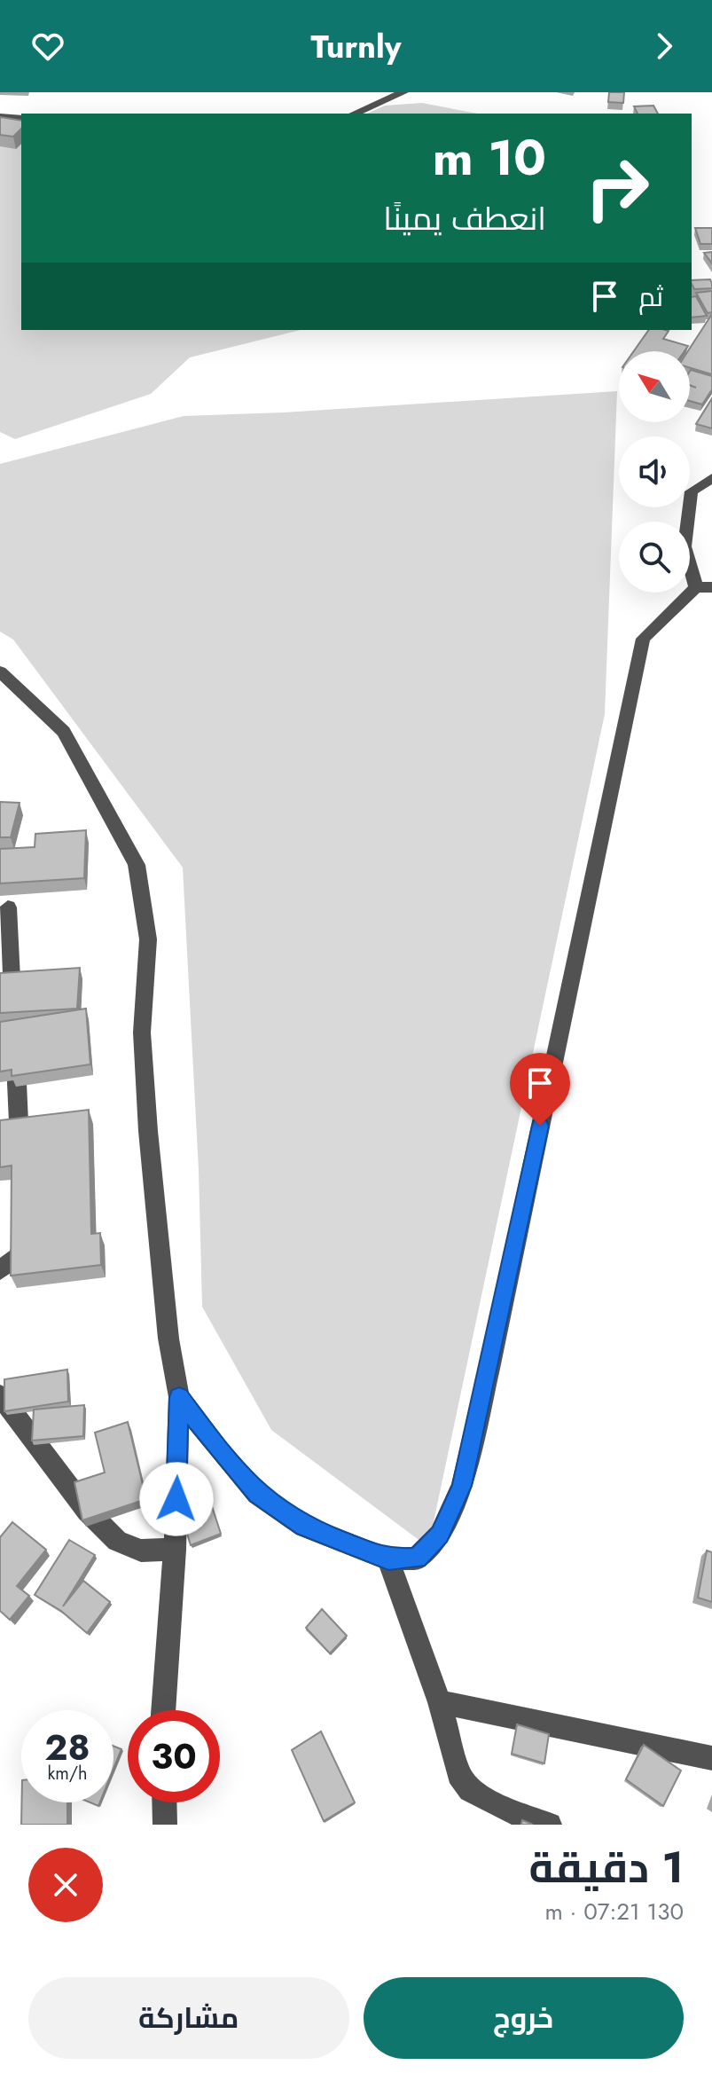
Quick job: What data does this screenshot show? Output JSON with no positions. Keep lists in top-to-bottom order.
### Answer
{
  "north": "top left",
  "page": {
    "header": "Turnly",
    "turn": ["10 m", "انعطف يمينًا"],
    "then": "ثم",
    "speed": "28 km/h",
    "limit": "30",
    "heading": ["1 دقيقة", "130 m · 07:21"],
    "buttons": ["خروج", "مشاركة"]
  }
}
